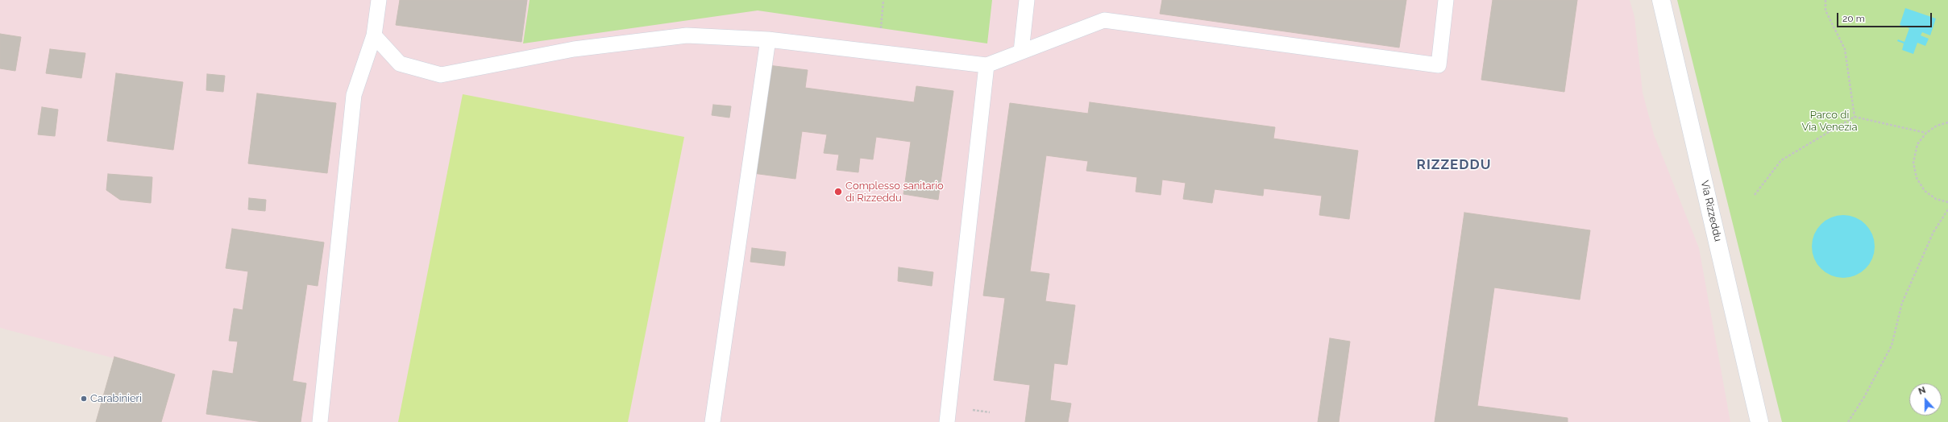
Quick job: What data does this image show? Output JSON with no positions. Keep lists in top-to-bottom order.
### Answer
{
  "streets": {
    "street": ["Via Rizzeddu"]
  },
  "districts": ["RIZZEDDU"],
  "parks": ["Parco di Via Venezia"],
  "places": ["Complesso sanitario di Rizzeddu", "Carabinieri"],
  "scale_bar": "20 m",
  "north": "top"
}
